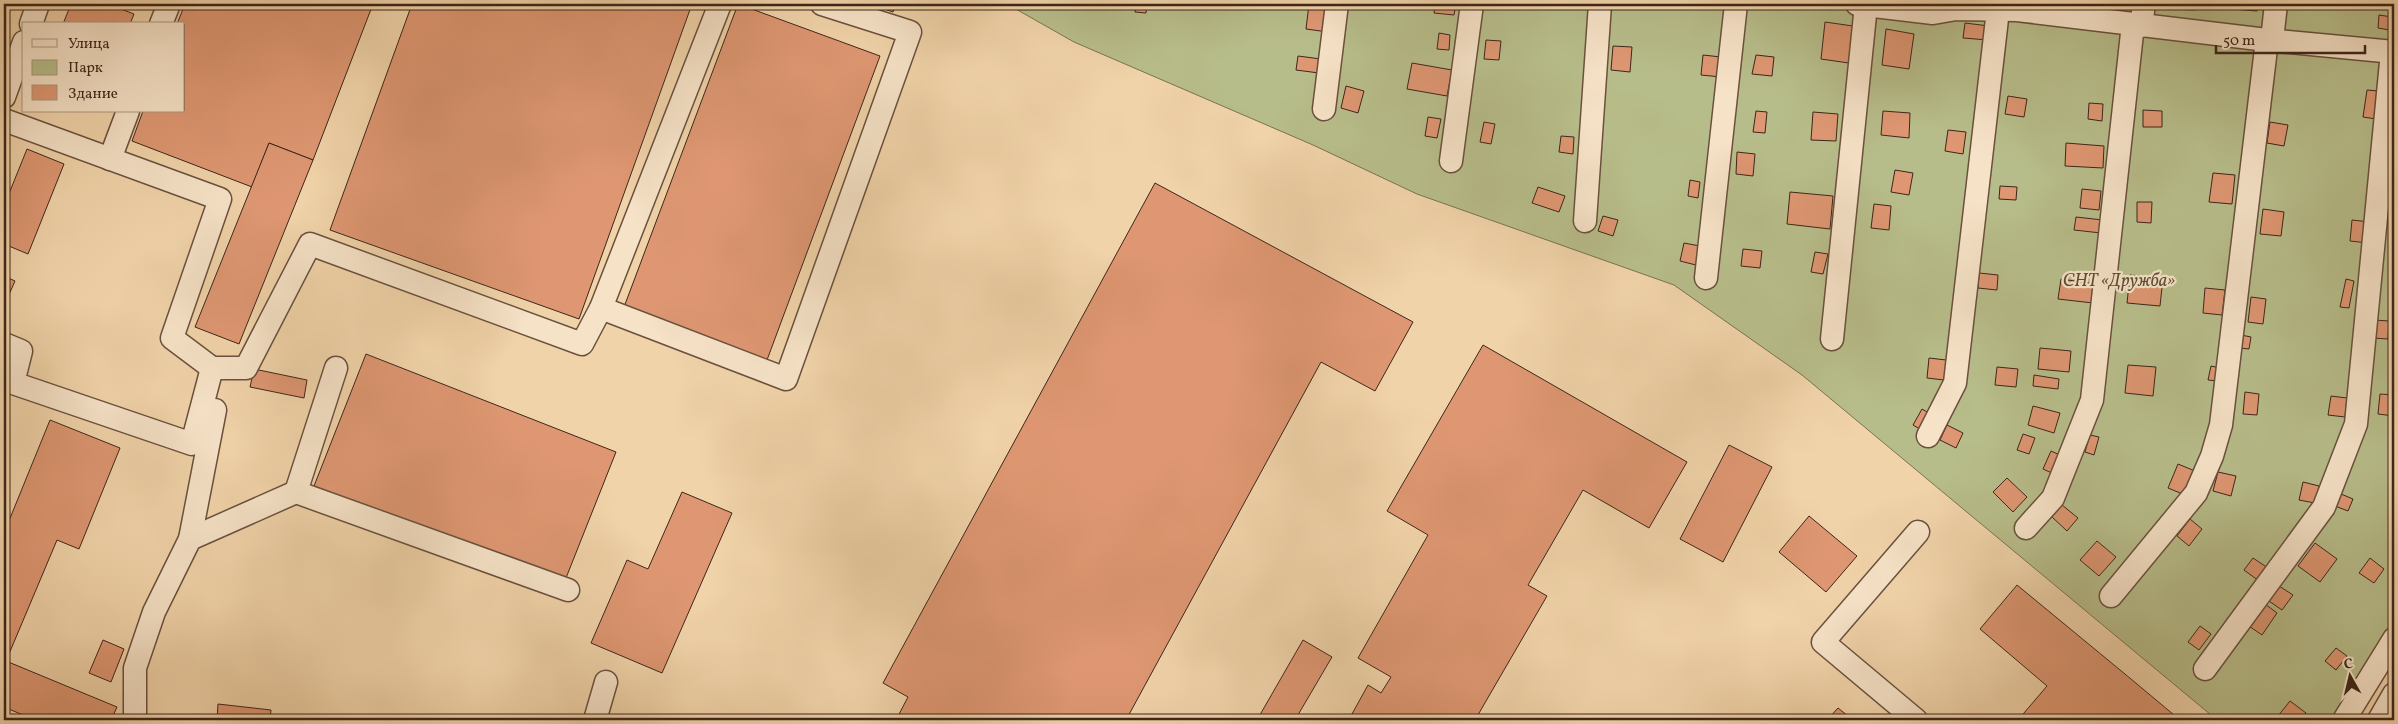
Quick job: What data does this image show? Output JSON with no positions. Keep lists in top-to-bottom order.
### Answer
{
  "parks": ["СНТ «Дружба»"],
  "legend": ["Улица", "Парк", "Здание"],
  "scale_bar": "50 m",
  "north": "top"
}
